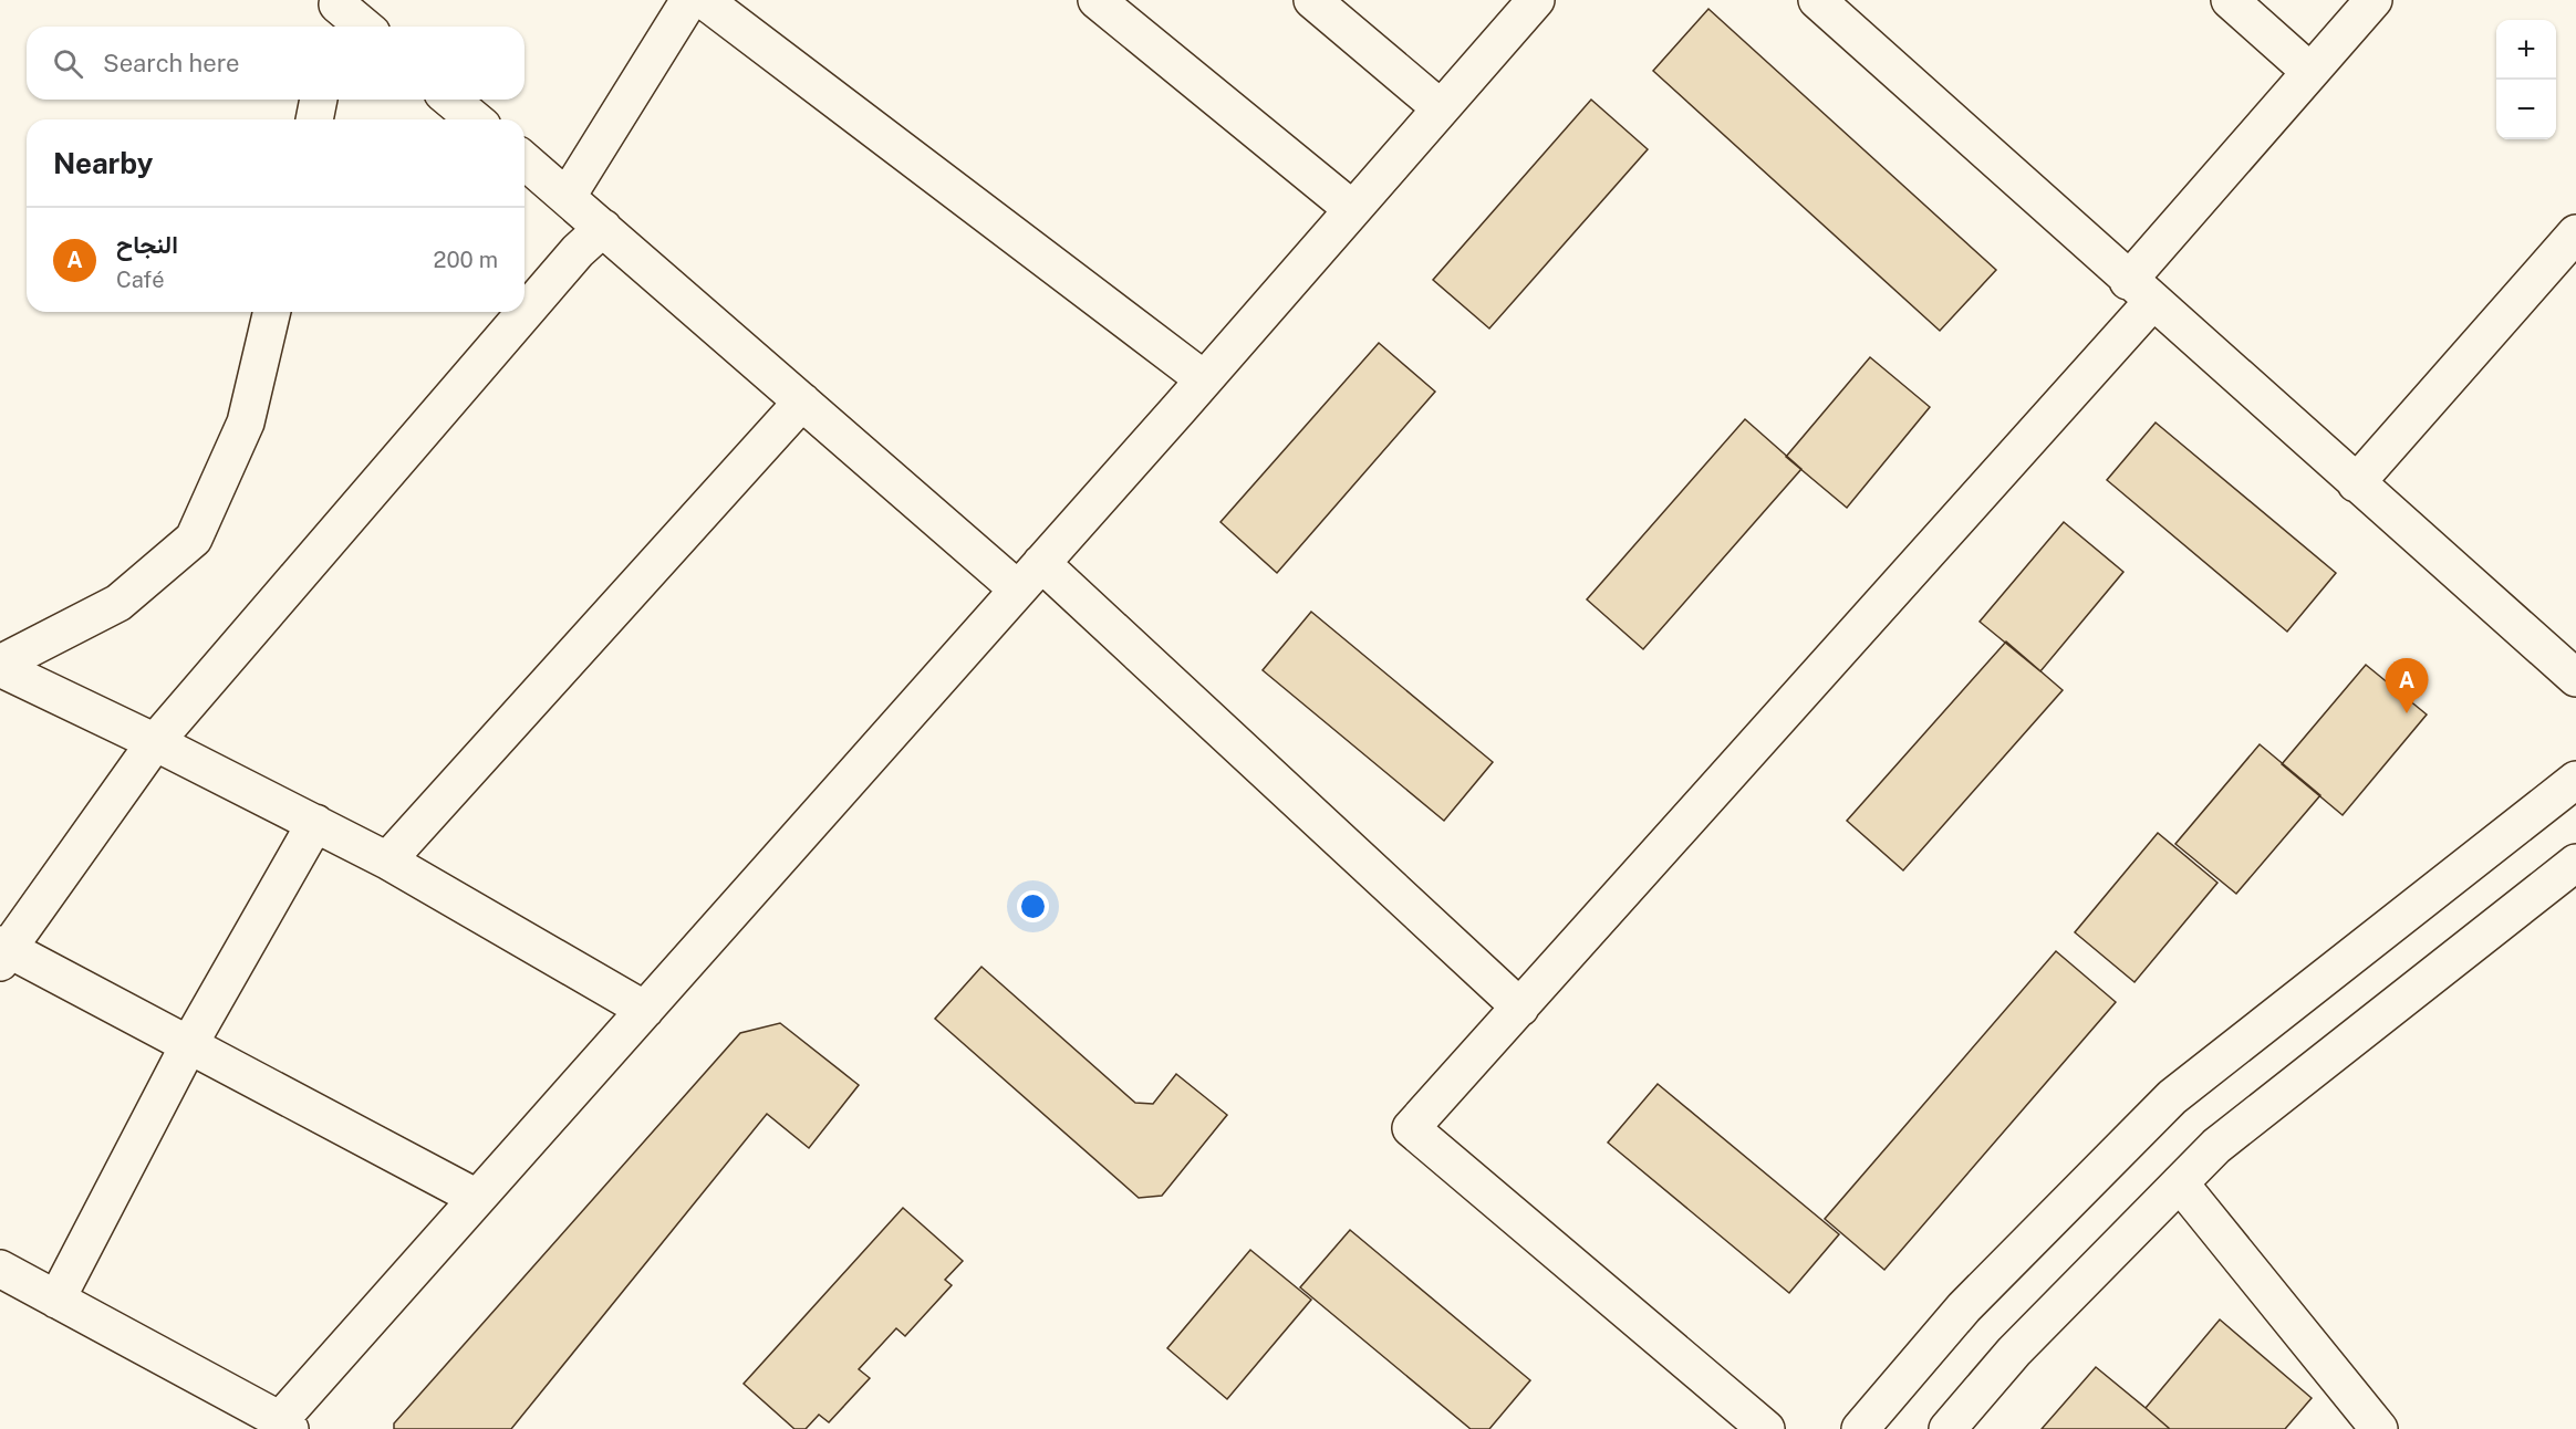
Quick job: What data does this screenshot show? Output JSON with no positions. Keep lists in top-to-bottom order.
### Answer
{
  "page": {
    "map_buttons": ["+", "−"],
    "search": "Search here",
    "heading": "Nearby",
    "list": [
      {
        "mark": "A",
        "name": "النجاح",
        "note": "Café",
        "value": "200 m"
      }
    ],
    "pins": "A"
  }
}
